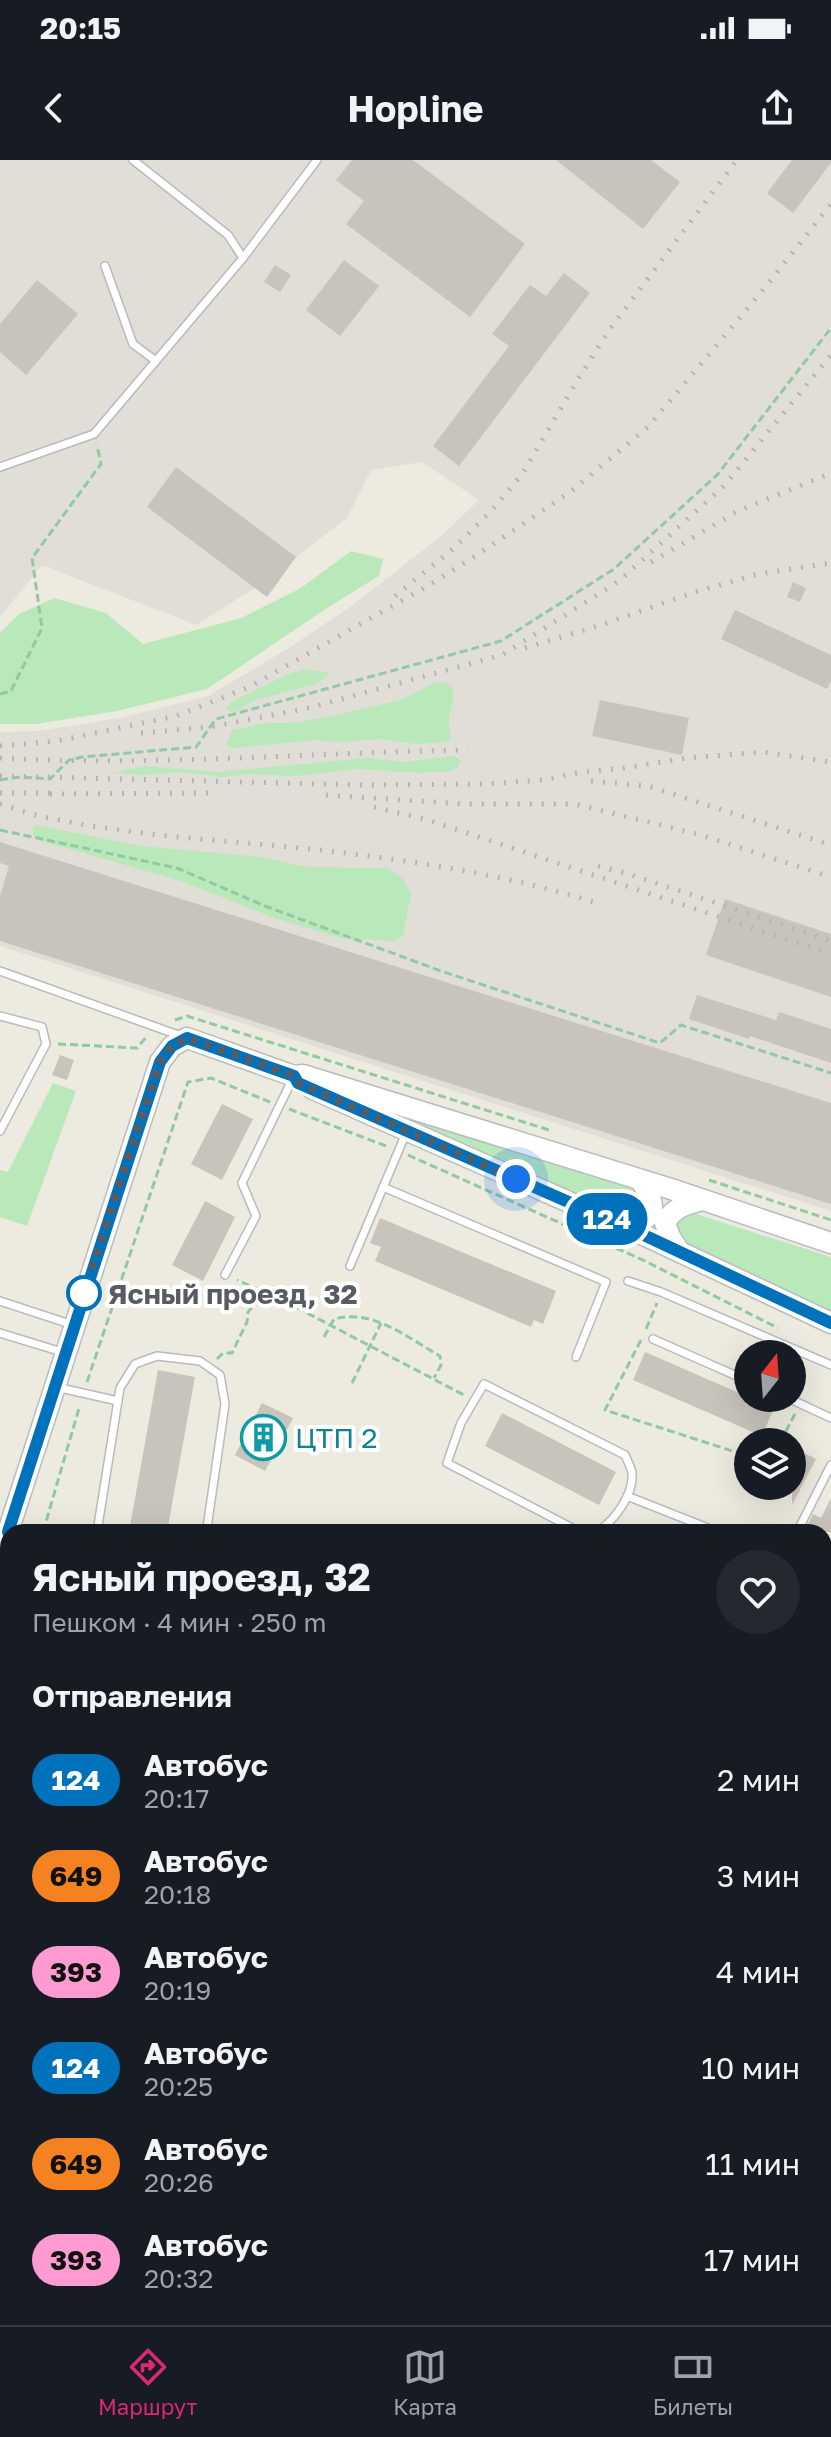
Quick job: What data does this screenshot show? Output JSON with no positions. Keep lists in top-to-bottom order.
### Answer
{
  "places": {
    "other": ["Ясный проезд, 32"],
    "building": ["ЦТП 2"]
  },
  "lines": ["bus line 124"],
  "north": "top",
  "page": {
    "status": "20:15",
    "header": "Hopline",
    "on_map": "124",
    "heading": [
      ["Ясный проезд, 32", "Пешком · 4 мин · 250 m"],
      "Отправления"
    ],
    "list": [
      {
        "mark": "124",
        "name": "Автобус",
        "note": "20:17",
        "value": "2 мин"
      },
      {
        "mark": "649",
        "name": "Автобус",
        "note": "20:18",
        "value": "3 мин"
      },
      {
        "mark": "393",
        "name": "Автобус",
        "note": "20:19",
        "value": "4 мин"
      },
      {
        "mark": "124",
        "name": "Автобус",
        "note": "20:25",
        "value": "10 мин"
      },
      {
        "mark": "649",
        "name": "Автобус",
        "note": "20:26",
        "value": "11 мин"
      },
      {
        "mark": "393",
        "name": "Автобус",
        "note": "20:32",
        "value": "17 мин"
      }
    ],
    "tabs": ["Маршрут", "Карта", "Билеты"]
  }
}
